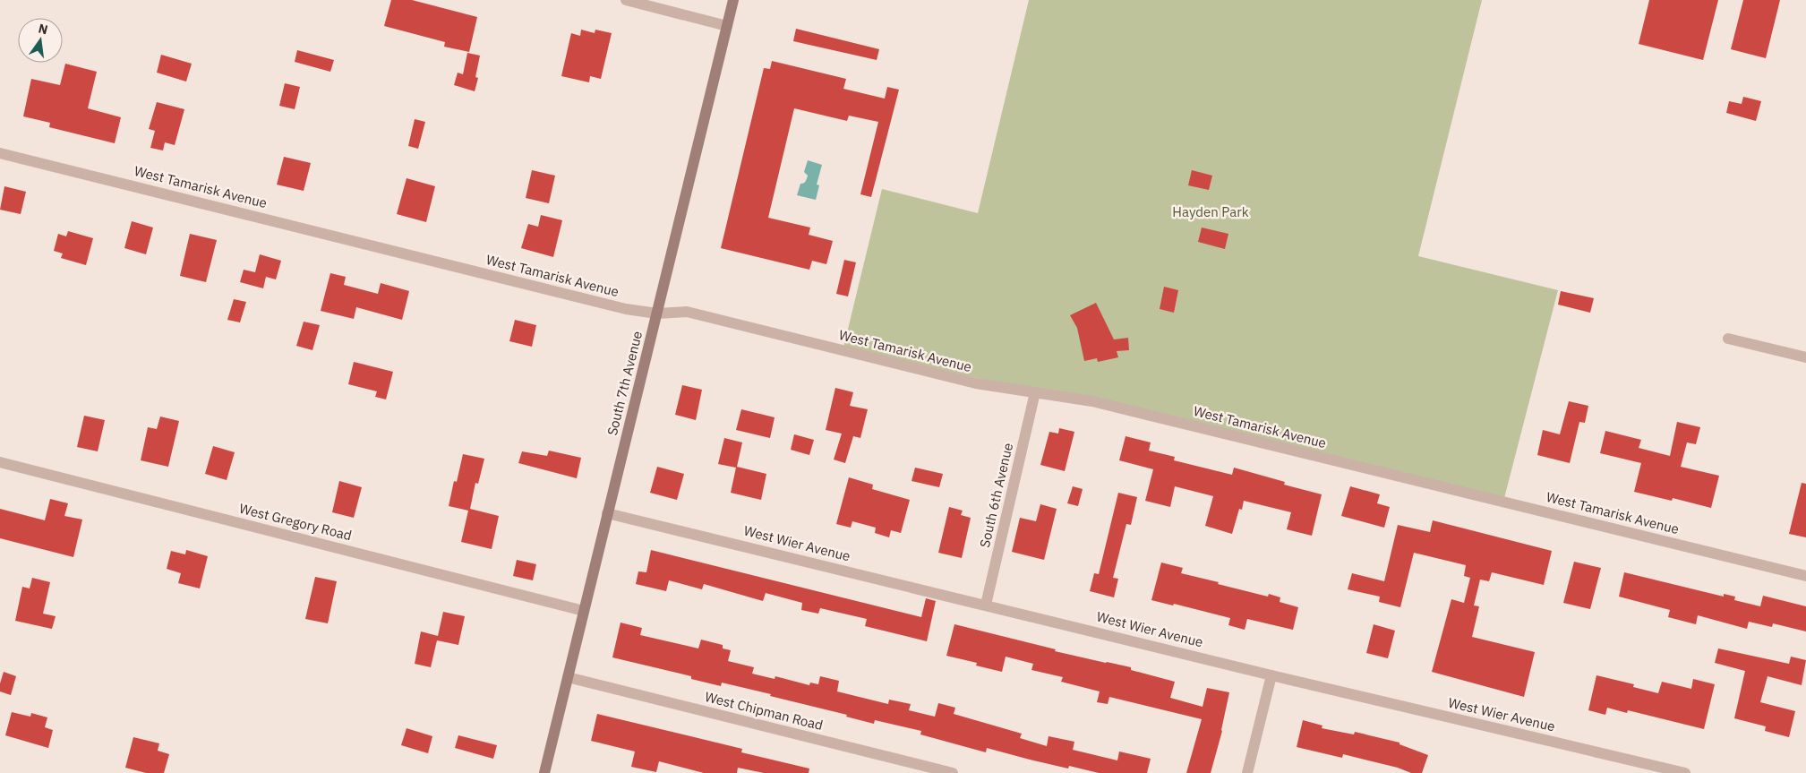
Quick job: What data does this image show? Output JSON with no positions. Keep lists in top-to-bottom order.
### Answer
{
  "streets": {
    "main road": ["South 7th Avenue"],
    "street": [
      "West Tamarisk Avenue",
      "South 6th Avenue",
      "West Gregory Road",
      "West Wier Avenue",
      "West Chipman Road"
    ]
  },
  "crossings": [
    ["West Tamarisk Avenue", "South 7th Avenue"],
    ["West Tamarisk Avenue", "South 6th Avenue"],
    ["South 7th Avenue", "West Gregory Road"],
    ["South 7th Avenue", "West Wier Avenue"],
    ["South 7th Avenue", "West Chipman Road"],
    ["South 6th Avenue", "West Wier Avenue"]
  ],
  "parks": ["Hayden Park"],
  "north": "top"
}
